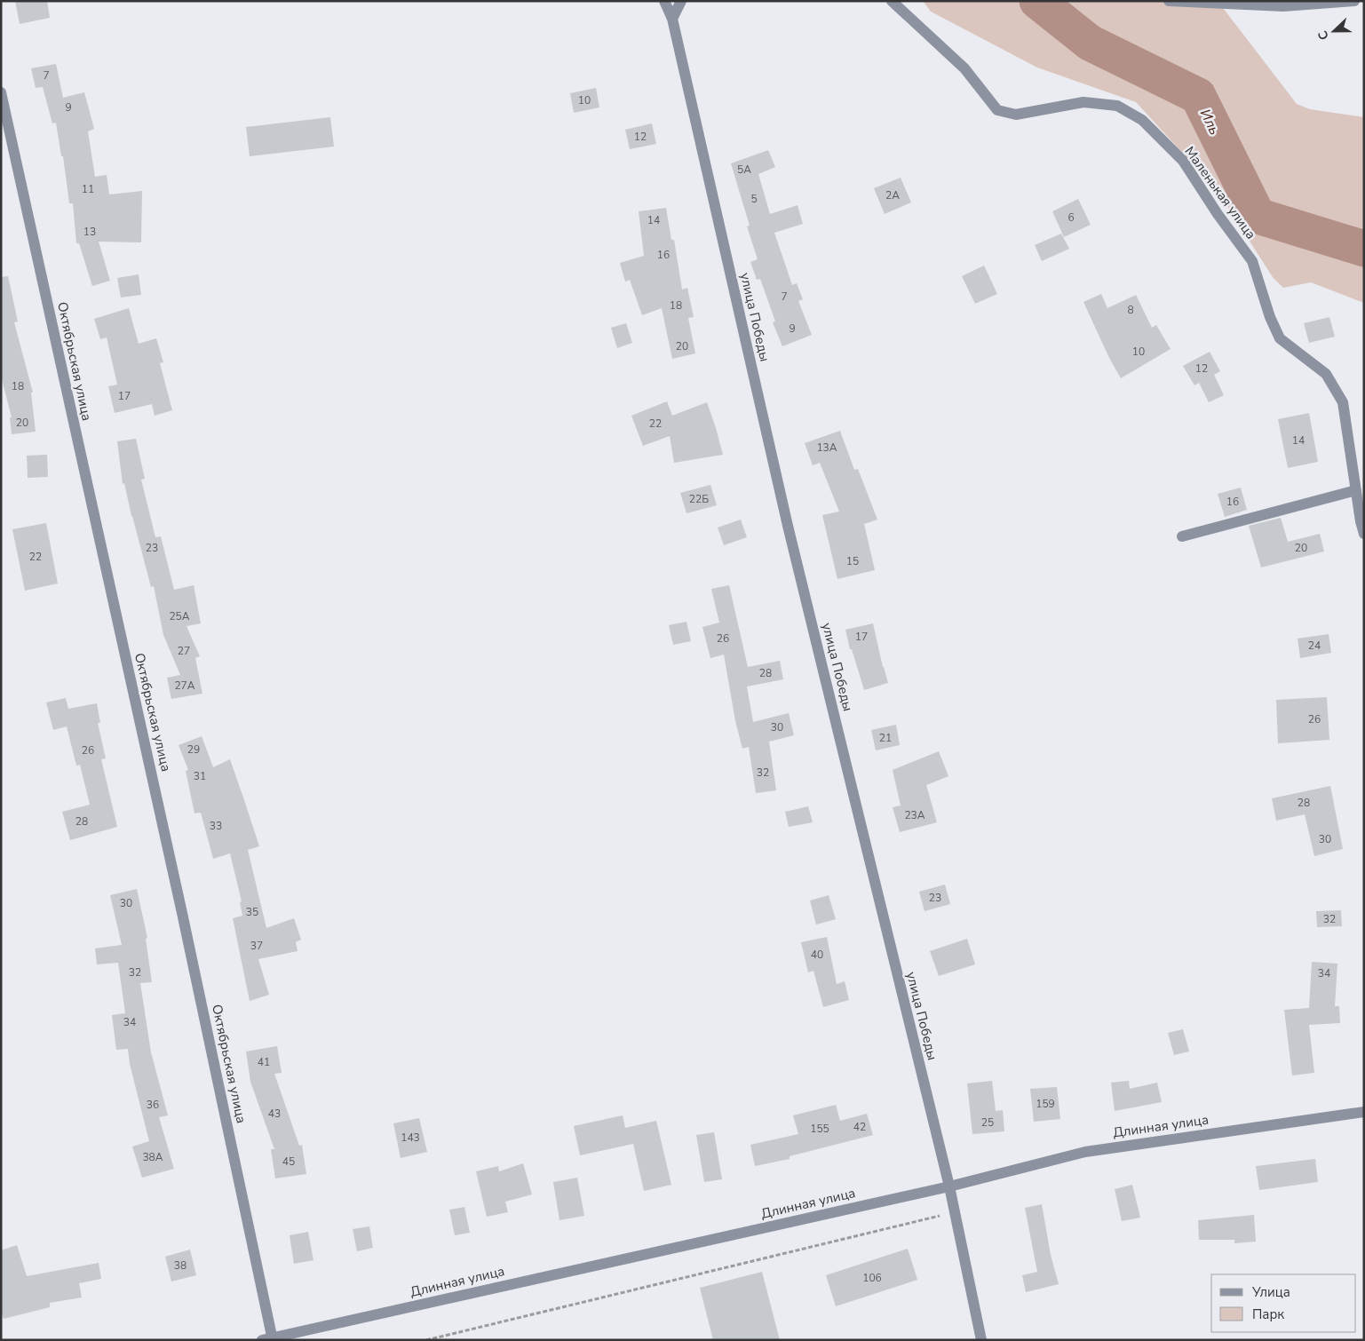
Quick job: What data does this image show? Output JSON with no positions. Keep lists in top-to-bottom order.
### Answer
{
  "streets": {
    "street": [
      "Маленькая улица",
      "улица Победы",
      "Октябрьская улица",
      "Длинная улица"
    ]
  },
  "crossings": [
    ["улица Победы", "Длинная улица"],
    ["Октябрьская улица", "Длинная улица"]
  ],
  "water": ["Иль"],
  "house_numbers": [
    "7",
    "10",
    "9",
    "12",
    "5А",
    "11",
    "2А",
    "5",
    "6",
    "14",
    "13",
    "16",
    "7",
    "18",
    "8",
    "9",
    "20",
    "10",
    "12",
    "18",
    "17",
    "20",
    "22",
    "14",
    "13А",
    "22Б",
    "16",
    "23",
    "20",
    "22",
    "15",
    "25А",
    "17",
    "26",
    "24",
    "27",
    "28",
    "27А",
    "26",
    "30",
    "21",
    "29",
    "26",
    "32",
    "31",
    "28",
    "23А",
    "28",
    "33",
    "30",
    "23",
    "30",
    "35",
    "32",
    "37",
    "40",
    "32",
    "34",
    "34",
    "41",
    "159",
    "36",
    "43",
    "25",
    "42",
    "155",
    "143",
    "38А",
    "45",
    "38",
    "106"
  ],
  "legend": ["Улица", "Парк"],
  "north": "left"
}
